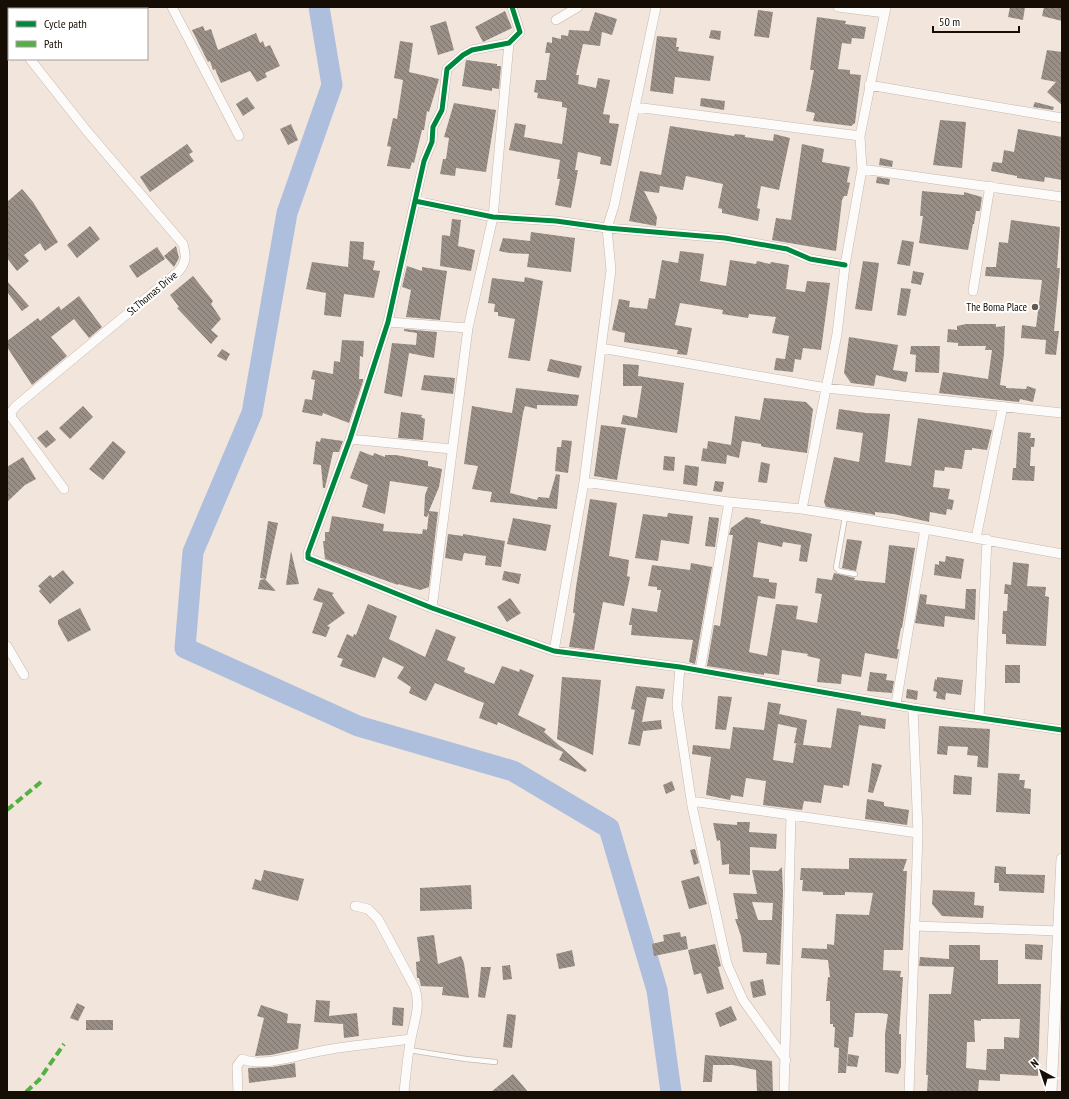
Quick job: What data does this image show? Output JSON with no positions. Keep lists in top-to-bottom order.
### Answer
{
  "streets": {
    "street": ["St.Thomas Drive"]
  },
  "places": ["The Boma Place"],
  "legend": ["Cycle path", "Path"],
  "scale_bar": "50 m",
  "north": "top left"
}
